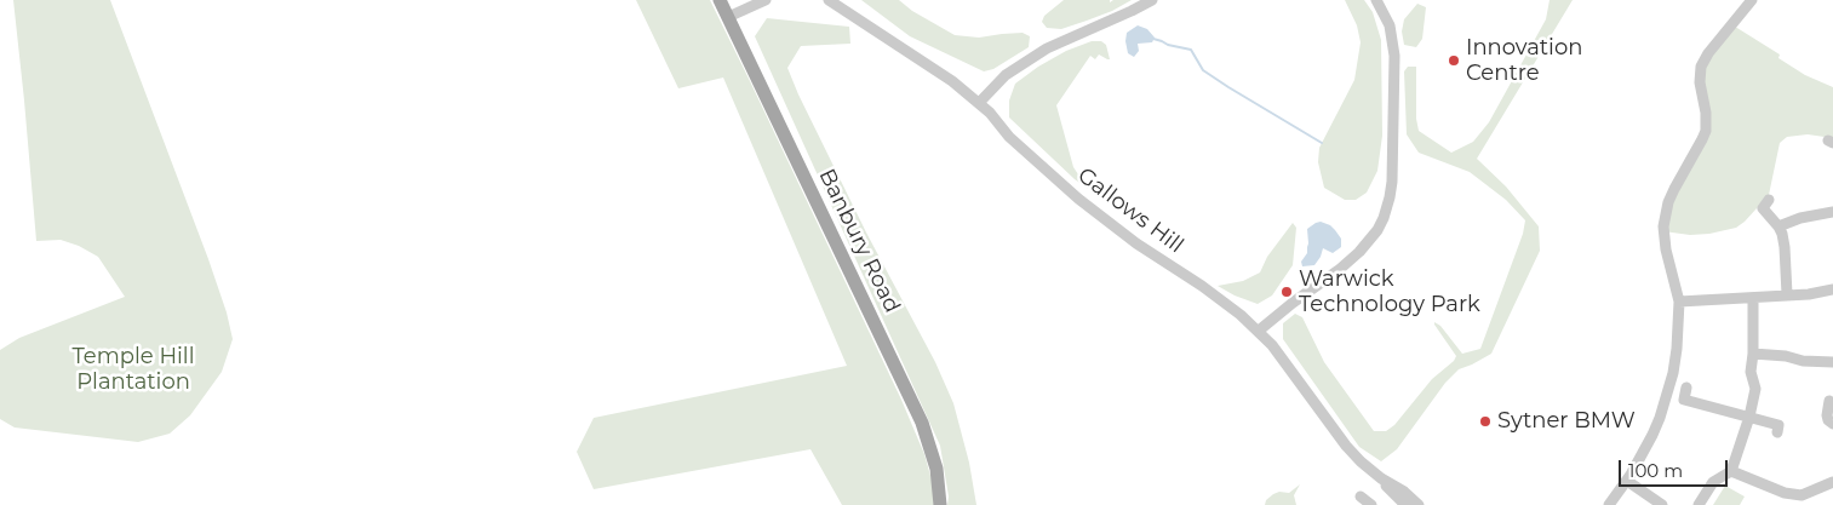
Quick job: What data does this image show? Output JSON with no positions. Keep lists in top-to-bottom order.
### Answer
{
  "streets": {
    "main road": ["Banbury Road"],
    "street": ["Gallows Hill"]
  },
  "parks": ["Temple Hill Plantation"],
  "places": ["Innovation Centre", "Warwick Technology Park", "Sytner BMW"],
  "scale_bar": "100 m"
}
